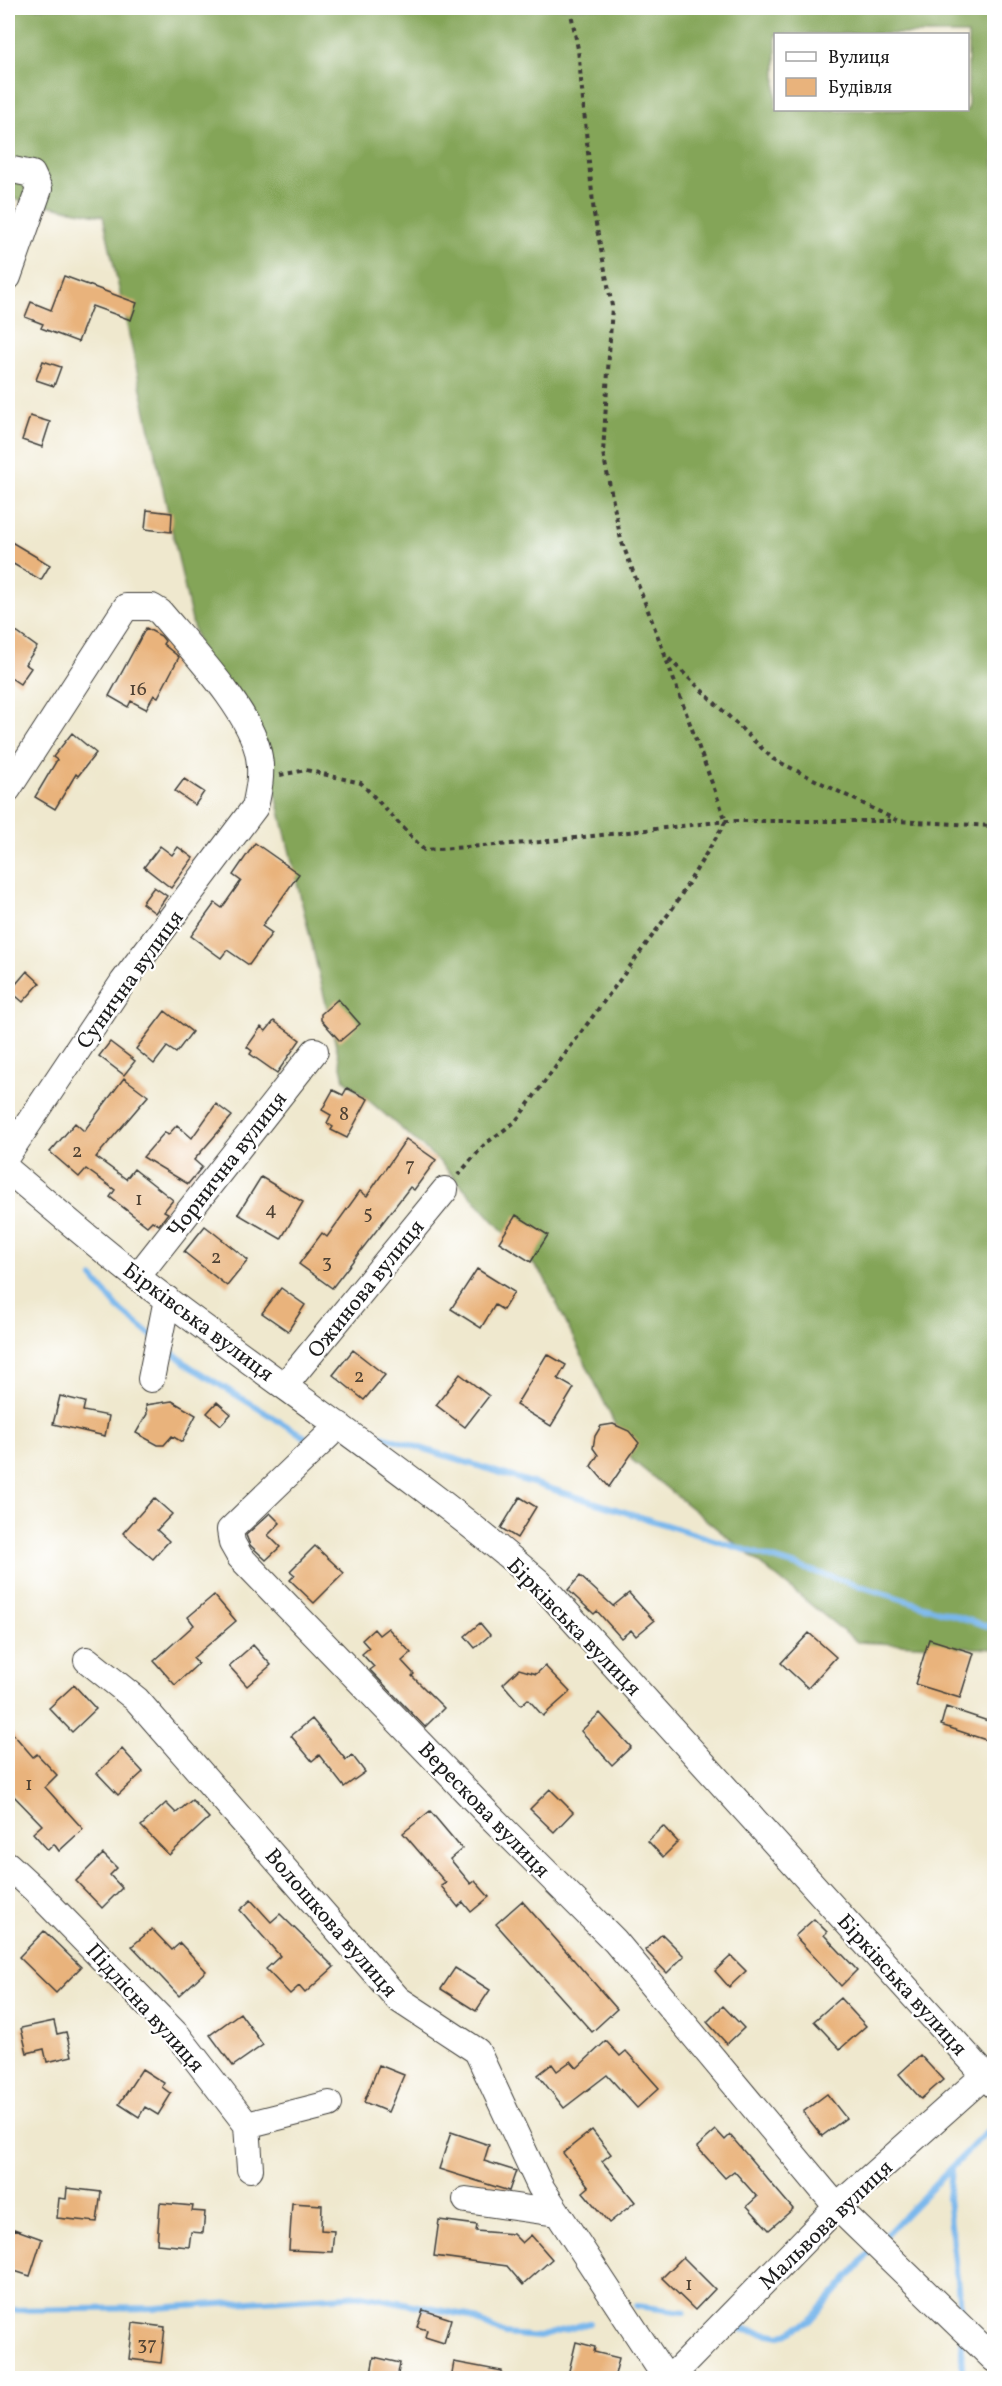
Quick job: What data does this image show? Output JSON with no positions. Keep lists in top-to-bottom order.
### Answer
{
  "streets": {
    "street": [
      "Сунична вулиця",
      "Чорнична вулиця",
      "Ожинова вулиця",
      "Бірківська вулиця",
      "Верескова вулиця",
      "Волошкова вулиця",
      "Підлісна вулиця",
      "Мальвова вулиця"
    ]
  },
  "crossings": [
    ["Чорнична вулиця", "Бірківська вулиця"],
    ["Ожинова вулиця", "Бірківська вулиця"],
    ["Бірківська вулиця", "Верескова вулиця"],
    ["Бірківська вулиця", "Мальвова вулиця"],
    ["Верескова вулиця", "Мальвова вулиця"],
    ["Волошкова вулиця", "Мальвова вулиця"]
  ],
  "house_numbers": [
    "16",
    "8",
    "2",
    "7",
    "1",
    "4",
    "5",
    "2",
    "3",
    "2",
    "1",
    "1",
    "37"
  ],
  "legend": ["Вулиця", "Будівля"]
}
